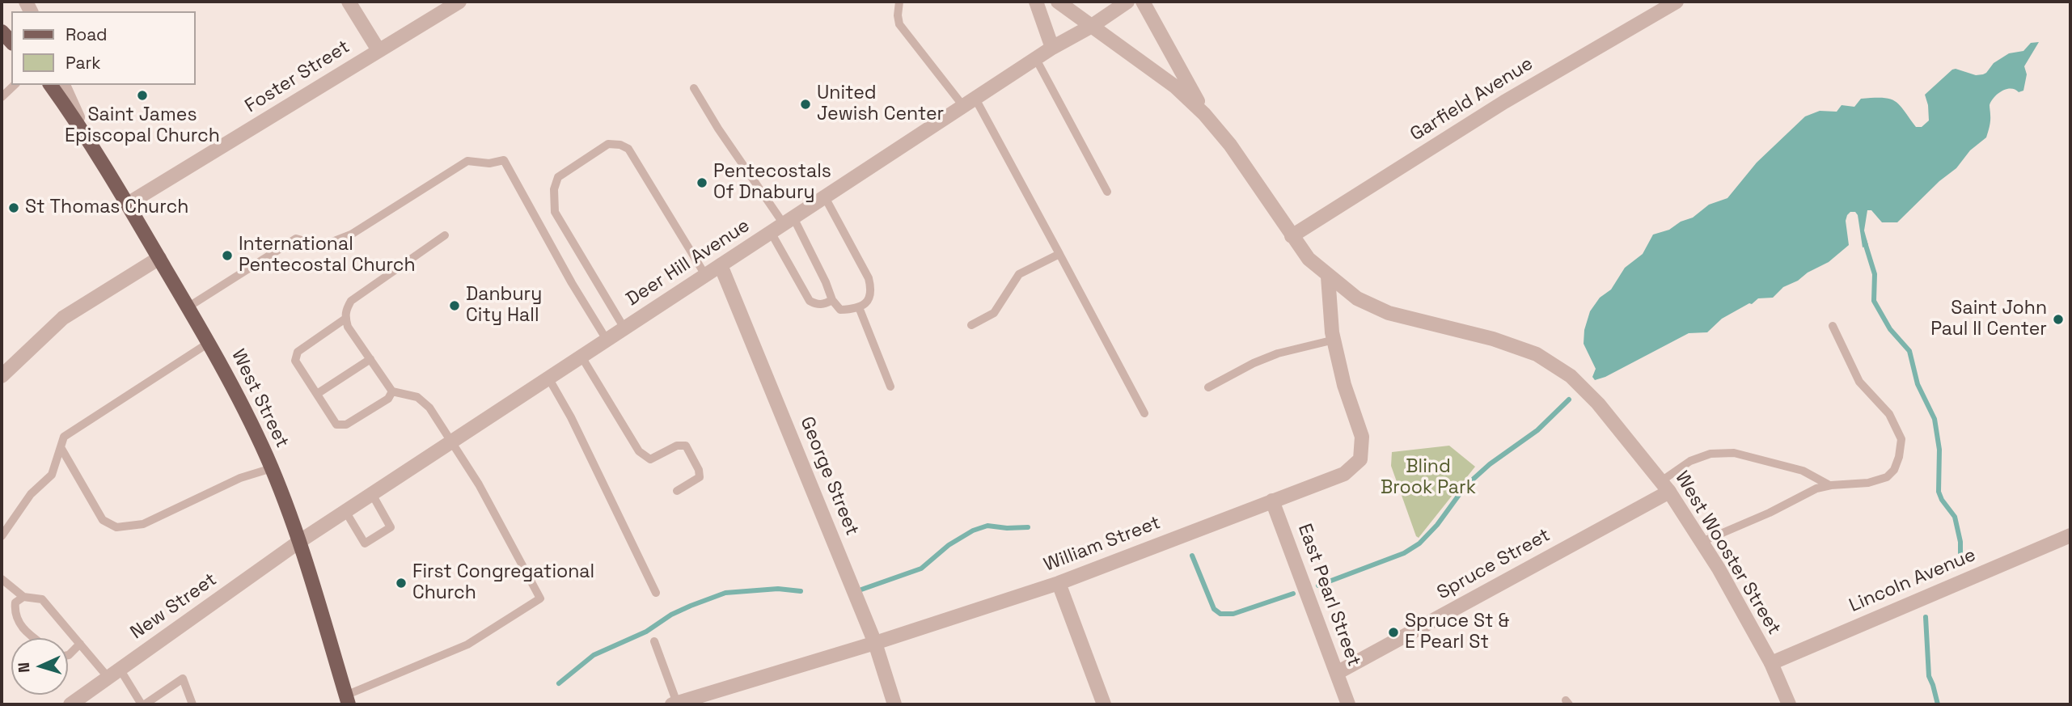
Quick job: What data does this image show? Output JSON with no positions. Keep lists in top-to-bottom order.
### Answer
{
  "streets": {
    "main road": ["West Street"],
    "street": [
      "Foster Street",
      "Garfield Avenue",
      "Deer Hill Avenue",
      "George Street",
      "William Street",
      "West Wooster Street",
      "Spruce Street",
      "Lincoln Avenue",
      "East Pearl Street",
      "New Street"
    ]
  },
  "crossings": [
    ["Foster Street", "West Street"],
    ["Garfield Avenue", "West Wooster Street"],
    ["Deer Hill Avenue", "West Street"],
    ["Deer Hill Avenue", "George Street"],
    ["Deer Hill Avenue", "West Wooster Street"],
    ["Deer Hill Avenue", "New Street"],
    ["West Street", "New Street"],
    ["George Street", "William Street"],
    ["William Street", "West Wooster Street"],
    ["William Street", "East Pearl Street"],
    ["West Wooster Street", "Spruce Street"],
    ["West Wooster Street", "Lincoln Avenue"],
    ["Spruce Street", "East Pearl Street"]
  ],
  "parks": ["Blind Brook Park"],
  "places": [
    "Saint James Episcopal Church",
    "United Jewish Center",
    "Pentecostals Of Dnabury",
    "St Thomas Church",
    "International Pentecostal Church",
    "Danbury City Hall",
    "Saint John Paul II Center",
    "First Congregational Church",
    "Spruce St & E Pearl St"
  ],
  "legend": ["Road", "Park"],
  "north": "left"
}
